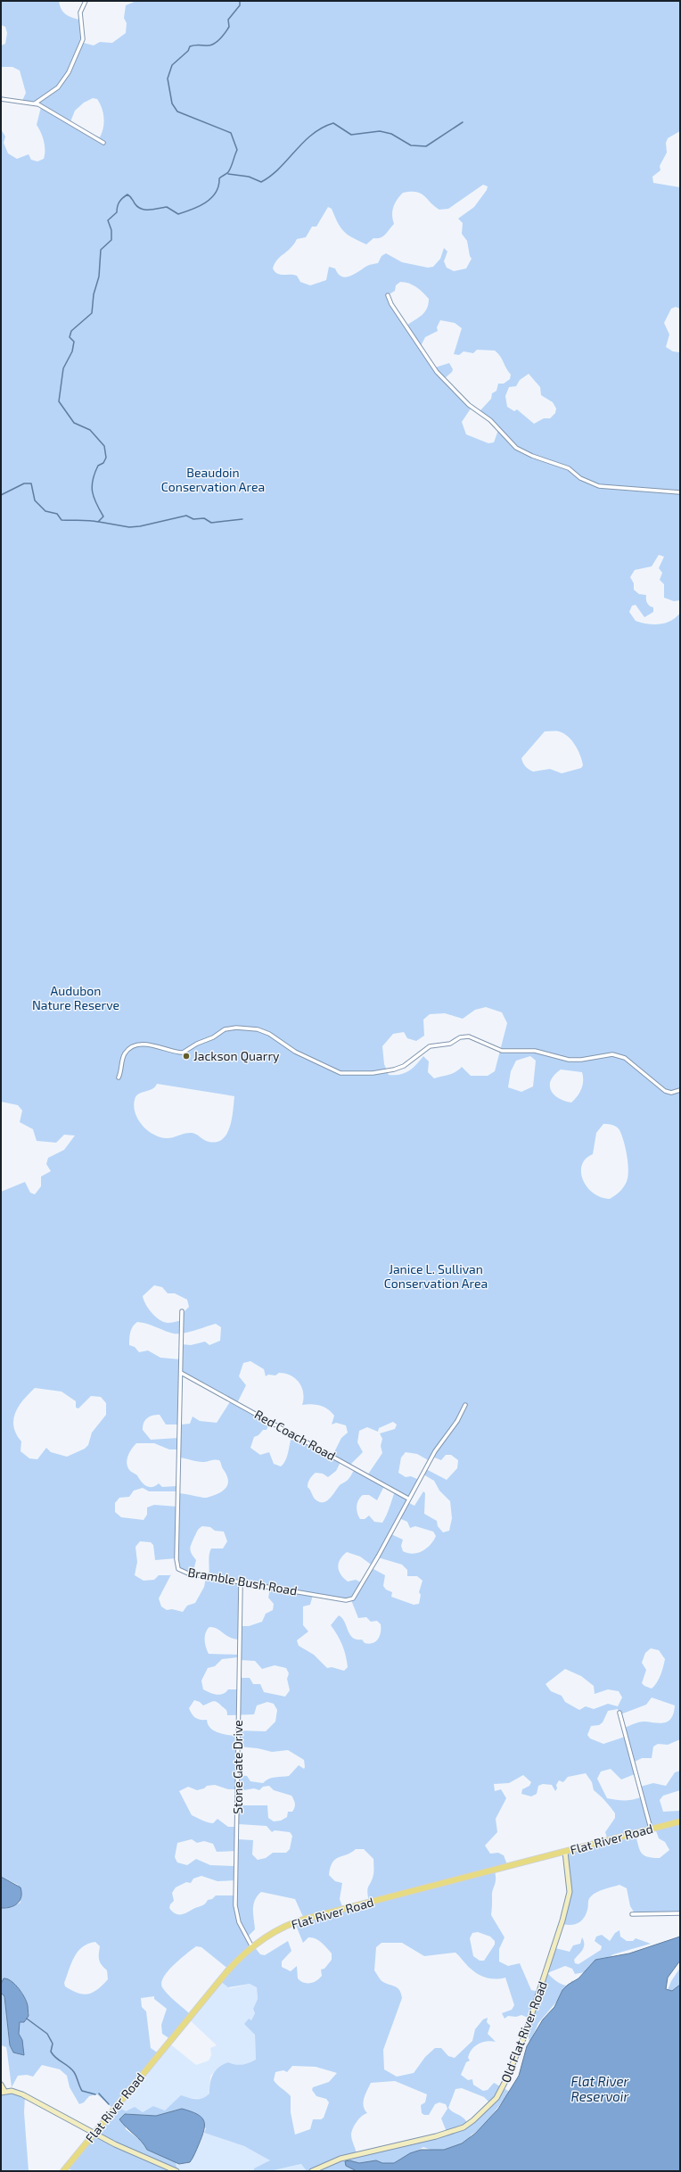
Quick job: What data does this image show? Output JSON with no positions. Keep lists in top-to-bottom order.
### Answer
{
  "streets": {
    "main road": ["Flat River Road"],
    "street": [
      "Red Coach Road",
      "Bramble Bush Road",
      "Stone Gate Drive",
      "Old Flat River Road"
    ]
  },
  "crossings": [
    ["Red Coach Road", "Bramble Bush Road"],
    ["Bramble Bush Road", "Stone Gate Drive"],
    ["Stone Gate Drive", "Flat River Road"],
    ["Flat River Road", "Old Flat River Road"]
  ],
  "water": ["Flat River Reservoir"],
  "parks": ["Beaudoin Conservation Area", "Audubon Nature Reserve", "Janice L. Sullivan Conservation Area"],
  "places": ["Jackson Quarry"]
}
